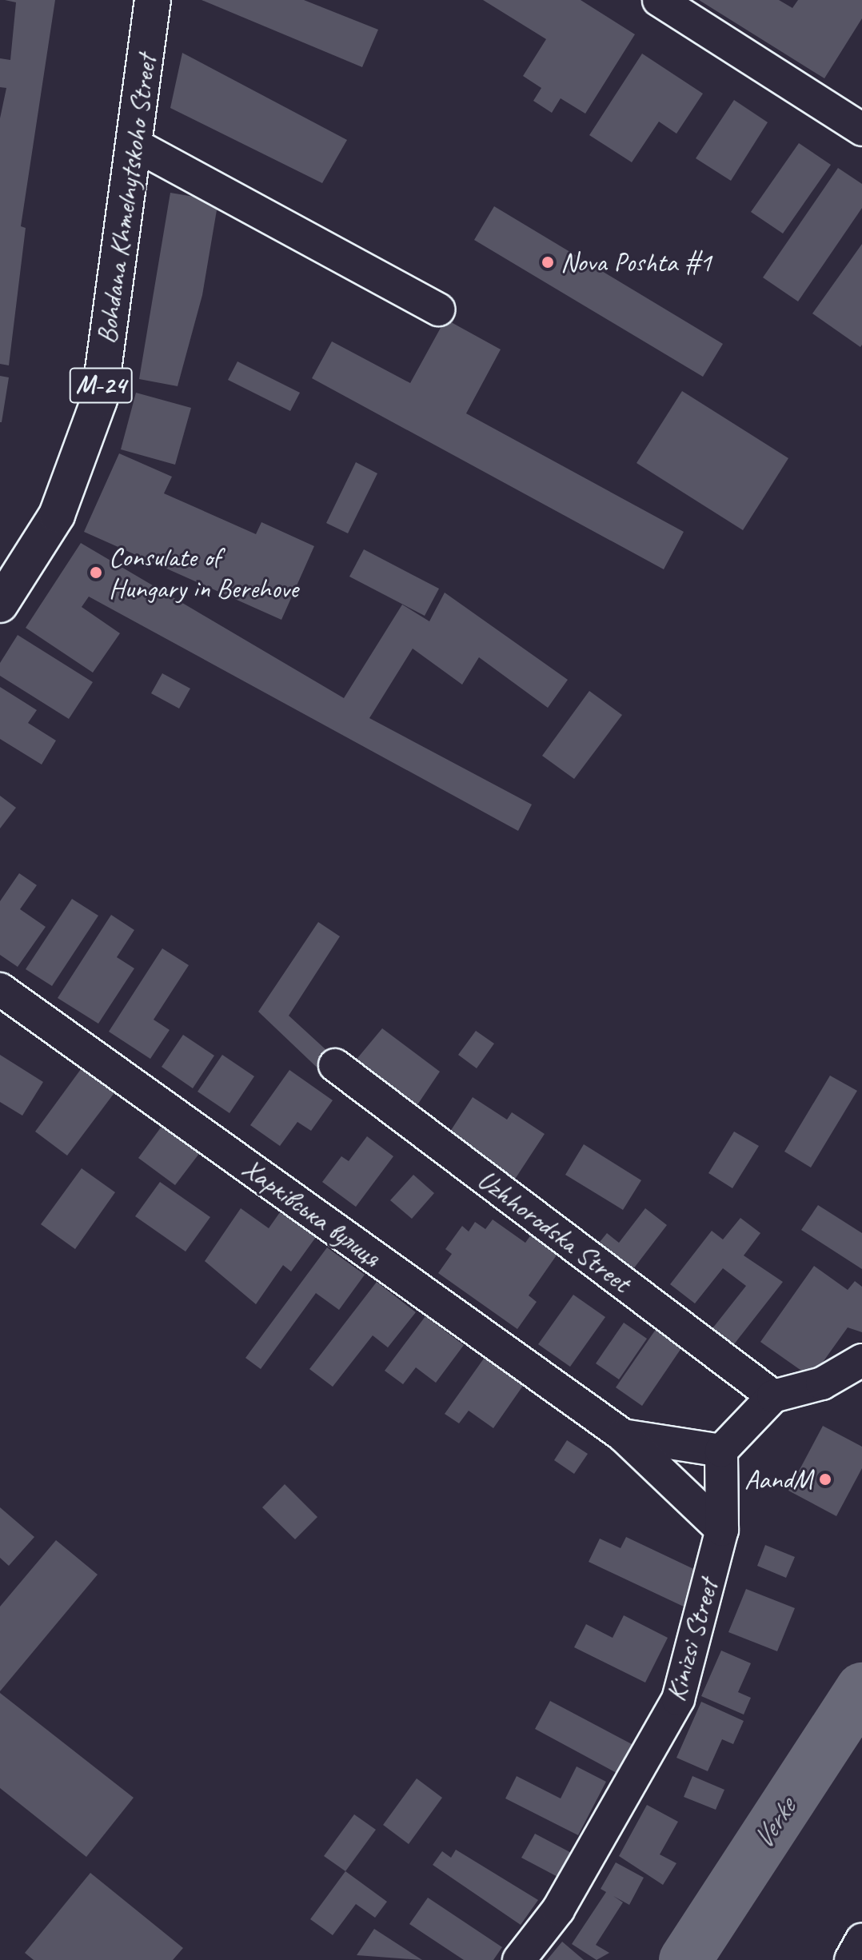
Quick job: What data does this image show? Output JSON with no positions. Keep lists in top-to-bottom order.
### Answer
{
  "streets": {
    "highway": ["Bohdana Khmelnytskoho Street", "М-24"],
    "street": ["Харківська вулиця", "Uzhhorodska Street", "Kinizsi Street"]
  },
  "crossings": [
    ["Харківська вулиця", "Kinizsi Street"]
  ],
  "water": ["Verke"],
  "places": ["Nova Poshta #1", "Consulate of Hungary in Berehove", "AandM"]
}
